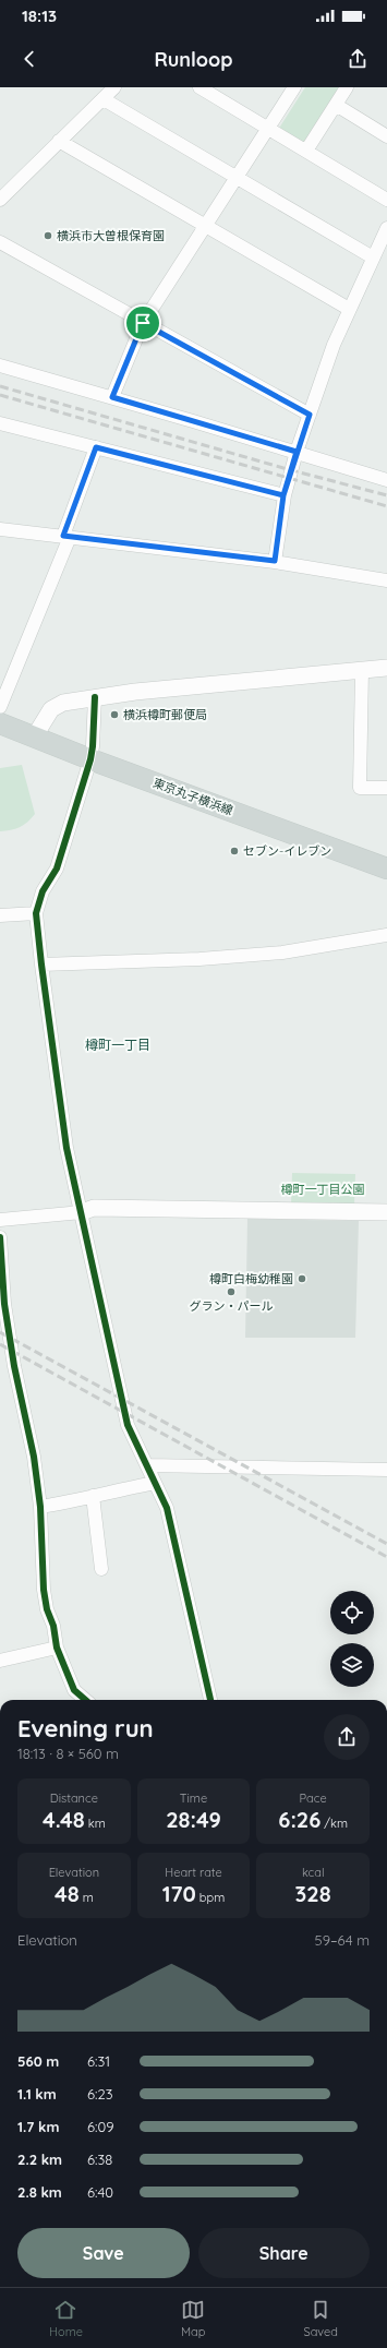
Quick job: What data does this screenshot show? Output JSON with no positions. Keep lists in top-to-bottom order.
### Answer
{
  "streets": {
    "main road": ["東京丸子横浜線"]
  },
  "districts": ["樽町一丁目"],
  "parks": ["樽町一丁目公園"],
  "places": [
    "横浜市大曽根保育園",
    "横浜樽町郵便局",
    "セブン-イレブン",
    "樽町白梅幼稚園",
    "グラン・パール"
  ],
  "page": {
    "status": "18:13",
    "header": "Runloop",
    "heading": ["Evening run", "18:13 · 8 × 560 m"],
    "stats": [
      ["Distance", "4.48 km"],
      ["Time", "28:49"],
      ["Pace", "6:26 /km"],
      ["Elevation", "48 m"],
      ["Heart rate", "170 bpm"],
      ["kcal", "328"]
    ],
    "chart": ["Elevation", "59–64 m"],
    "list": [
      {
        "name": "560 m",
        "note": "6:31"
      },
      {
        "name": "1.1 km",
        "note": "6:23"
      },
      {
        "name": "1.7 km",
        "note": "6:09"
      },
      {
        "name": "2.2 km",
        "note": "6:38"
      },
      {
        "name": "2.8 km",
        "note": "6:40"
      }
    ],
    "buttons": ["Save", "Share"],
    "tabs": ["Home", "Map", "Saved"]
  }
}
